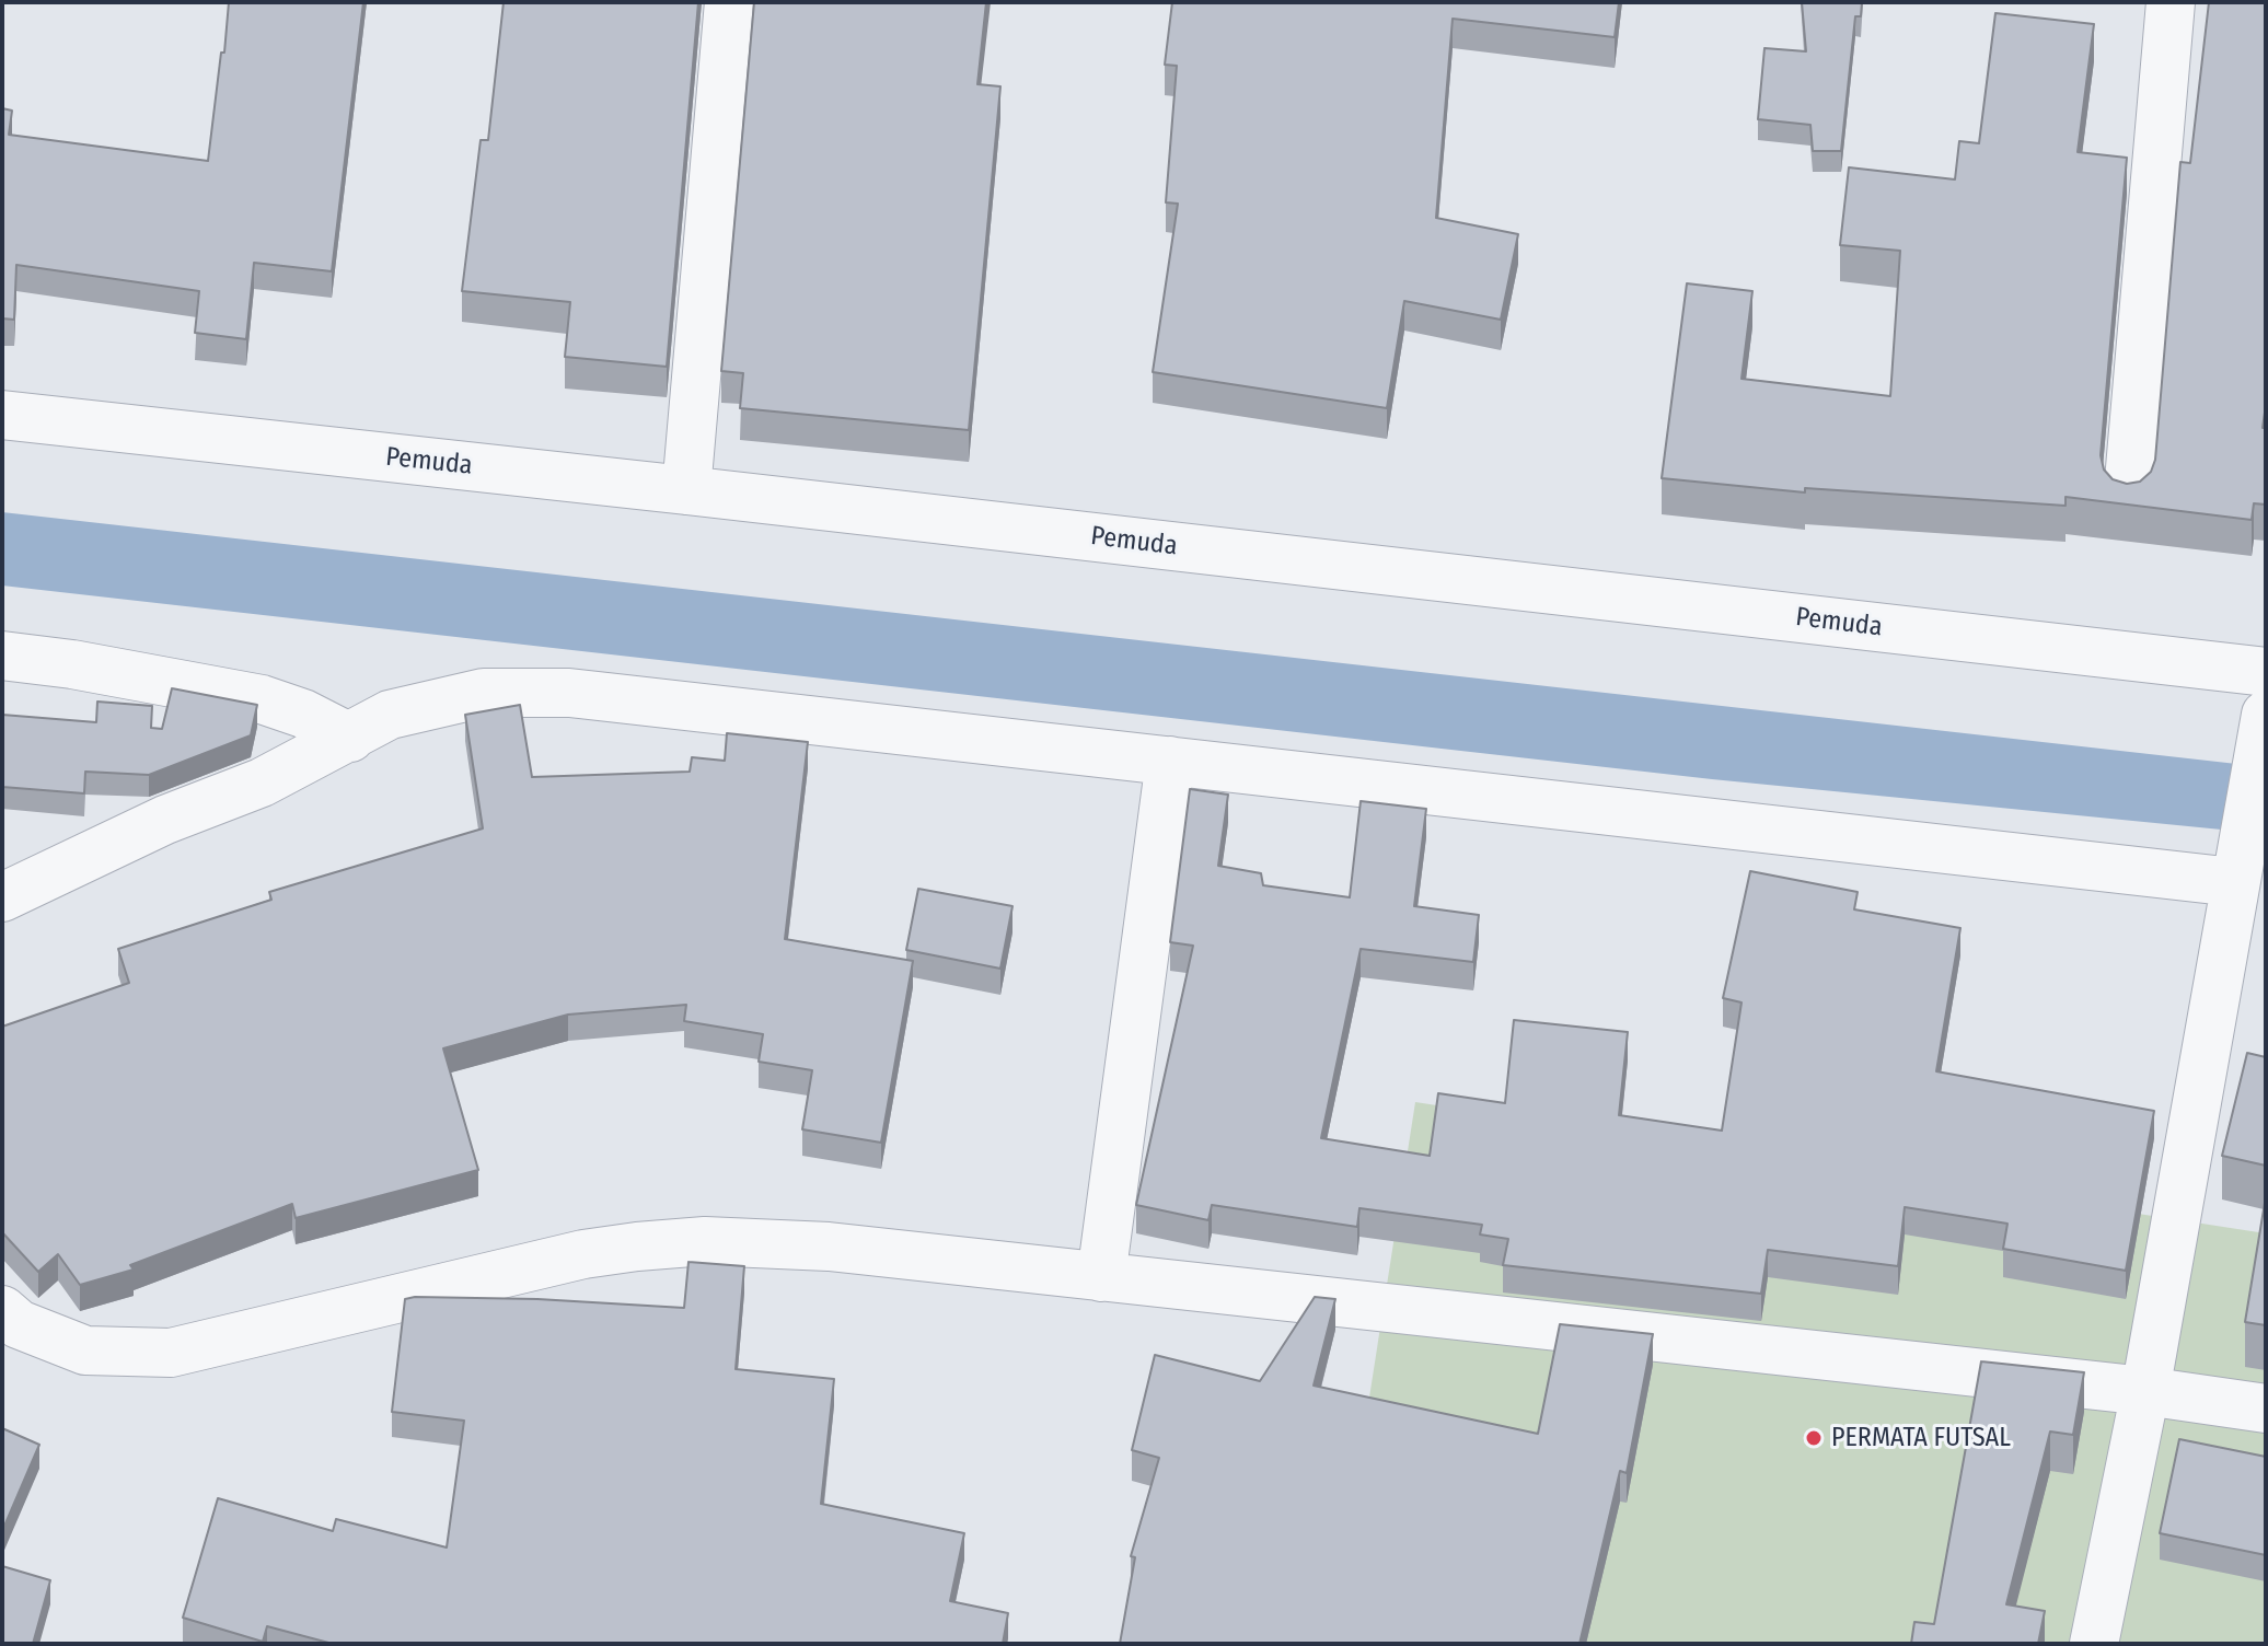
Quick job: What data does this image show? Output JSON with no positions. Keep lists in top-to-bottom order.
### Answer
{
  "streets": {
    "street": ["Pemuda"]
  },
  "places": ["PERMATA FUTSAL"]
}
